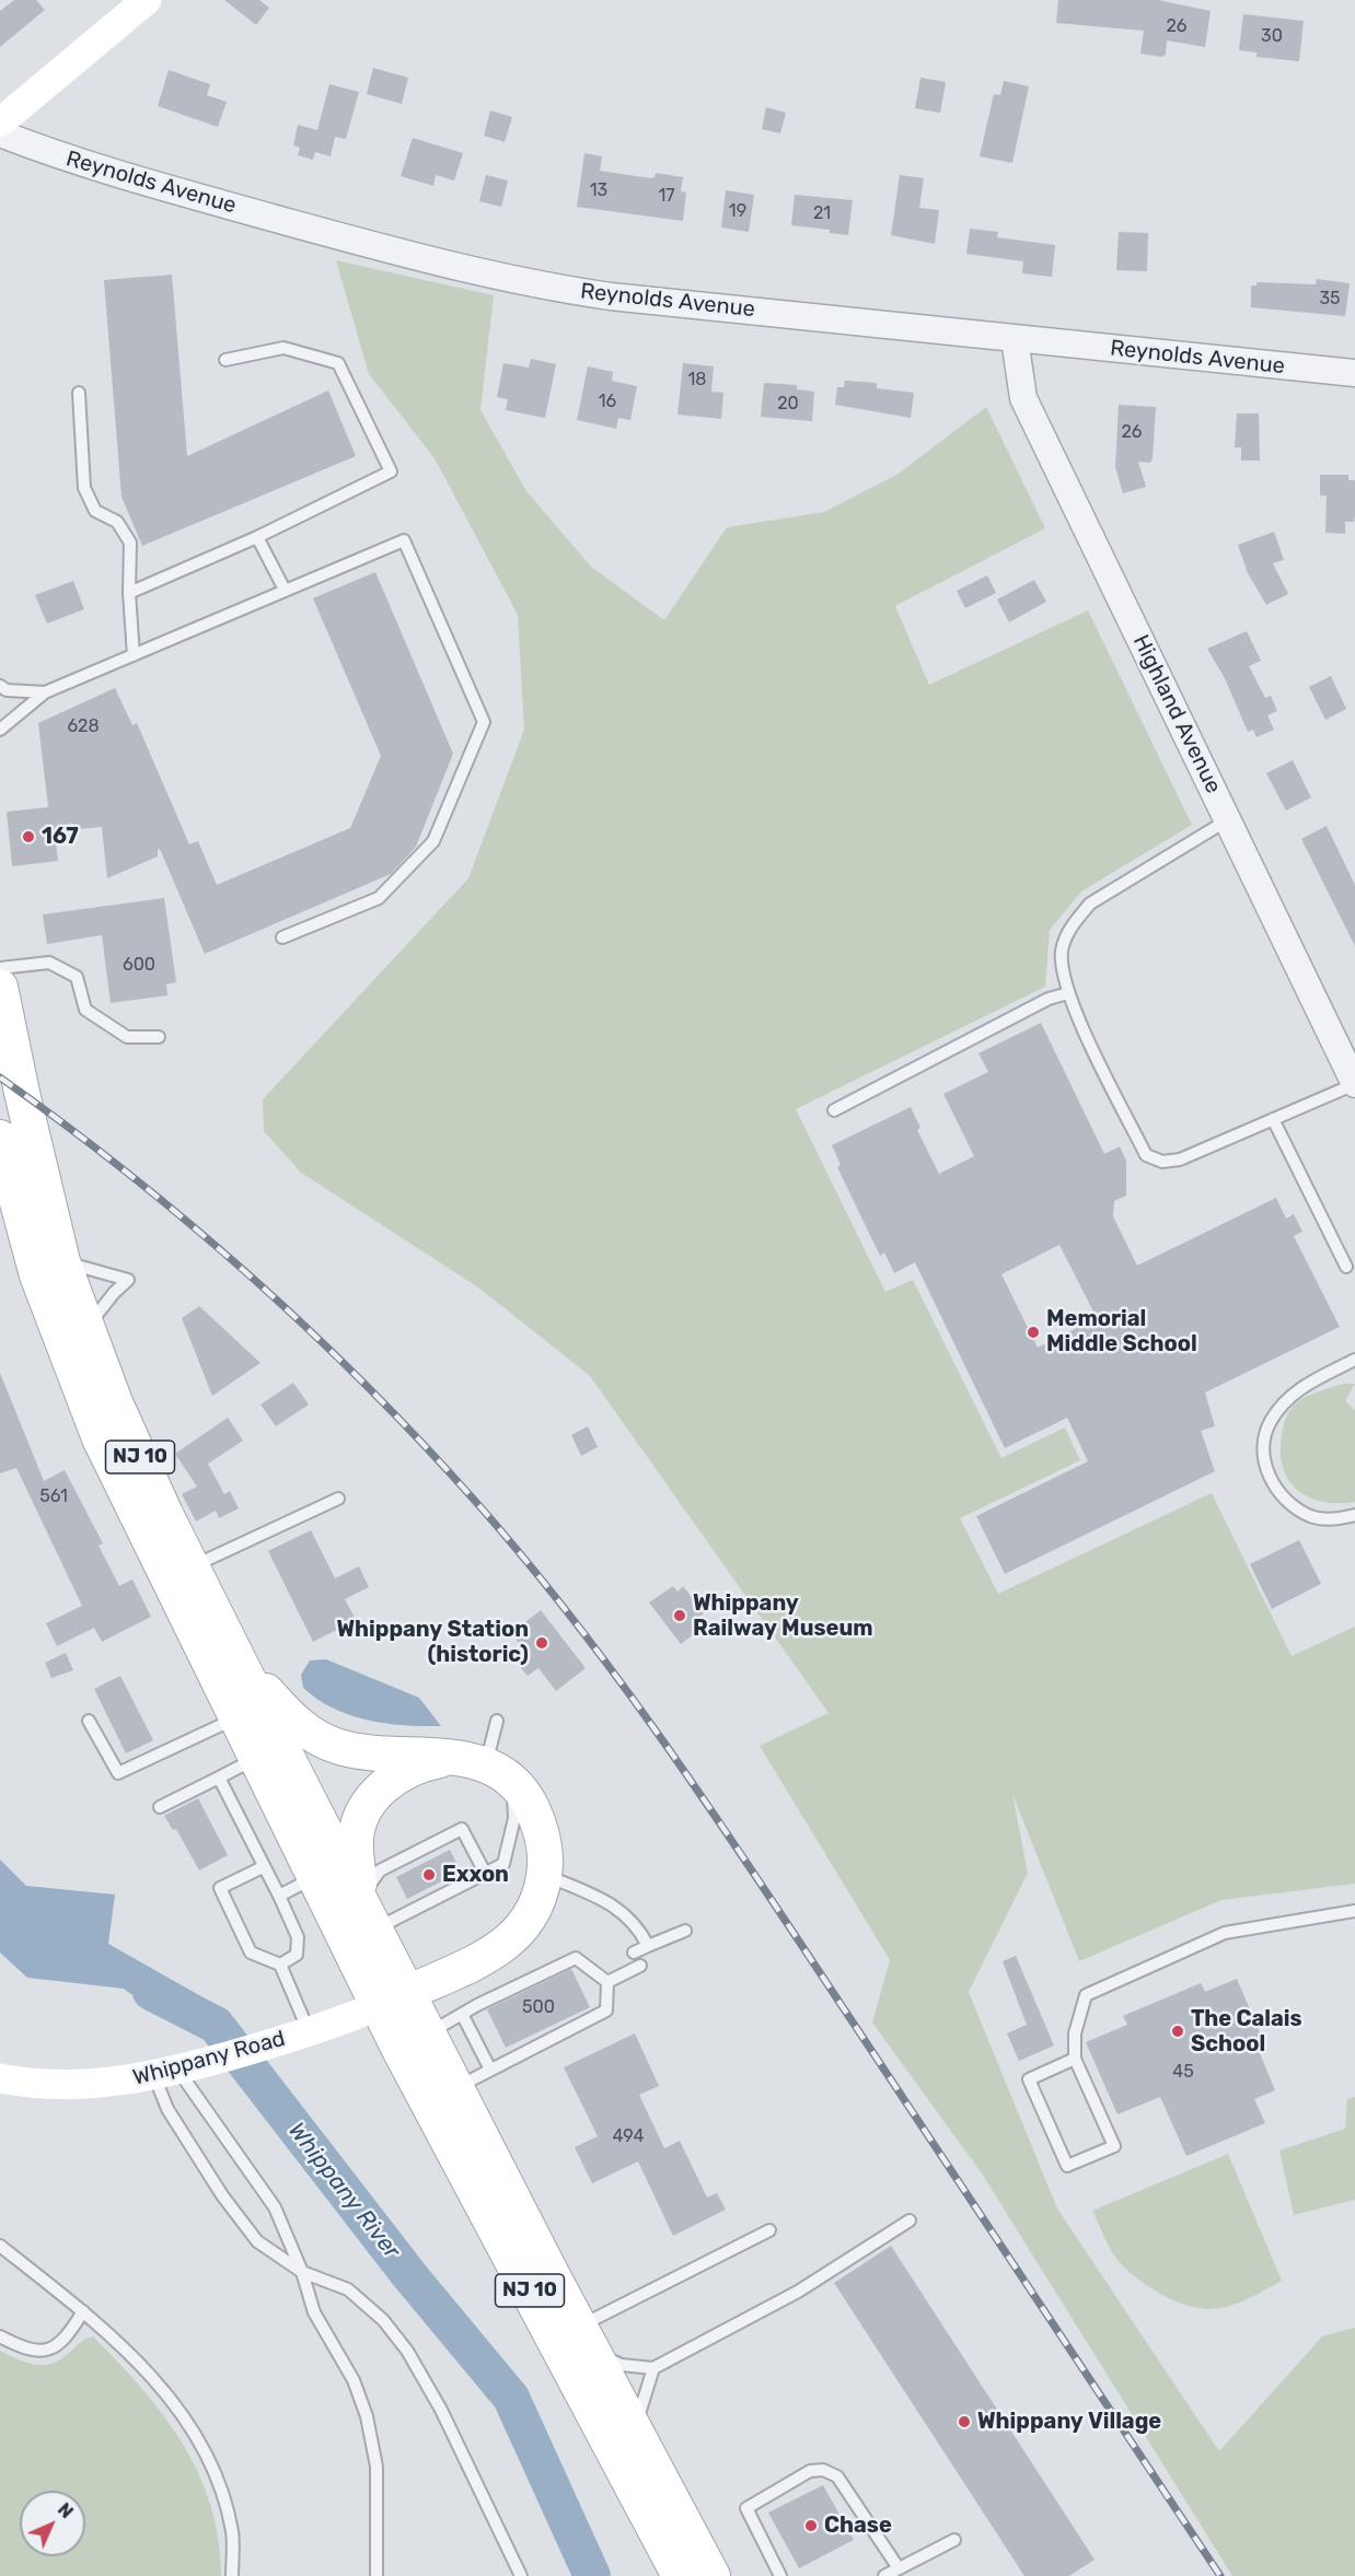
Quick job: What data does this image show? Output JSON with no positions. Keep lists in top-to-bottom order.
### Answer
{
  "streets": {
    "main road": ["NJ 10", "Whippany Road"],
    "street": ["Reynolds Avenue", "Highland Avenue"]
  },
  "crossings": [
    ["Reynolds Avenue", "Highland Avenue"],
    ["NJ 10", "Whippany Road"]
  ],
  "water": ["Whippany River"],
  "places": [
    "167",
    "Memorial Middle School",
    "Whippany Railway Museum",
    "Whippany Station (historic)",
    "Exxon",
    "The Calais School",
    "Whippany Village",
    "Chase"
  ],
  "house_numbers": [
    "26",
    "30",
    "13",
    "17",
    "19",
    "21",
    "35",
    "18",
    "16",
    "20",
    "26",
    "628",
    "600",
    "561",
    "500",
    "45",
    "494"
  ],
  "north": "top right"
}
